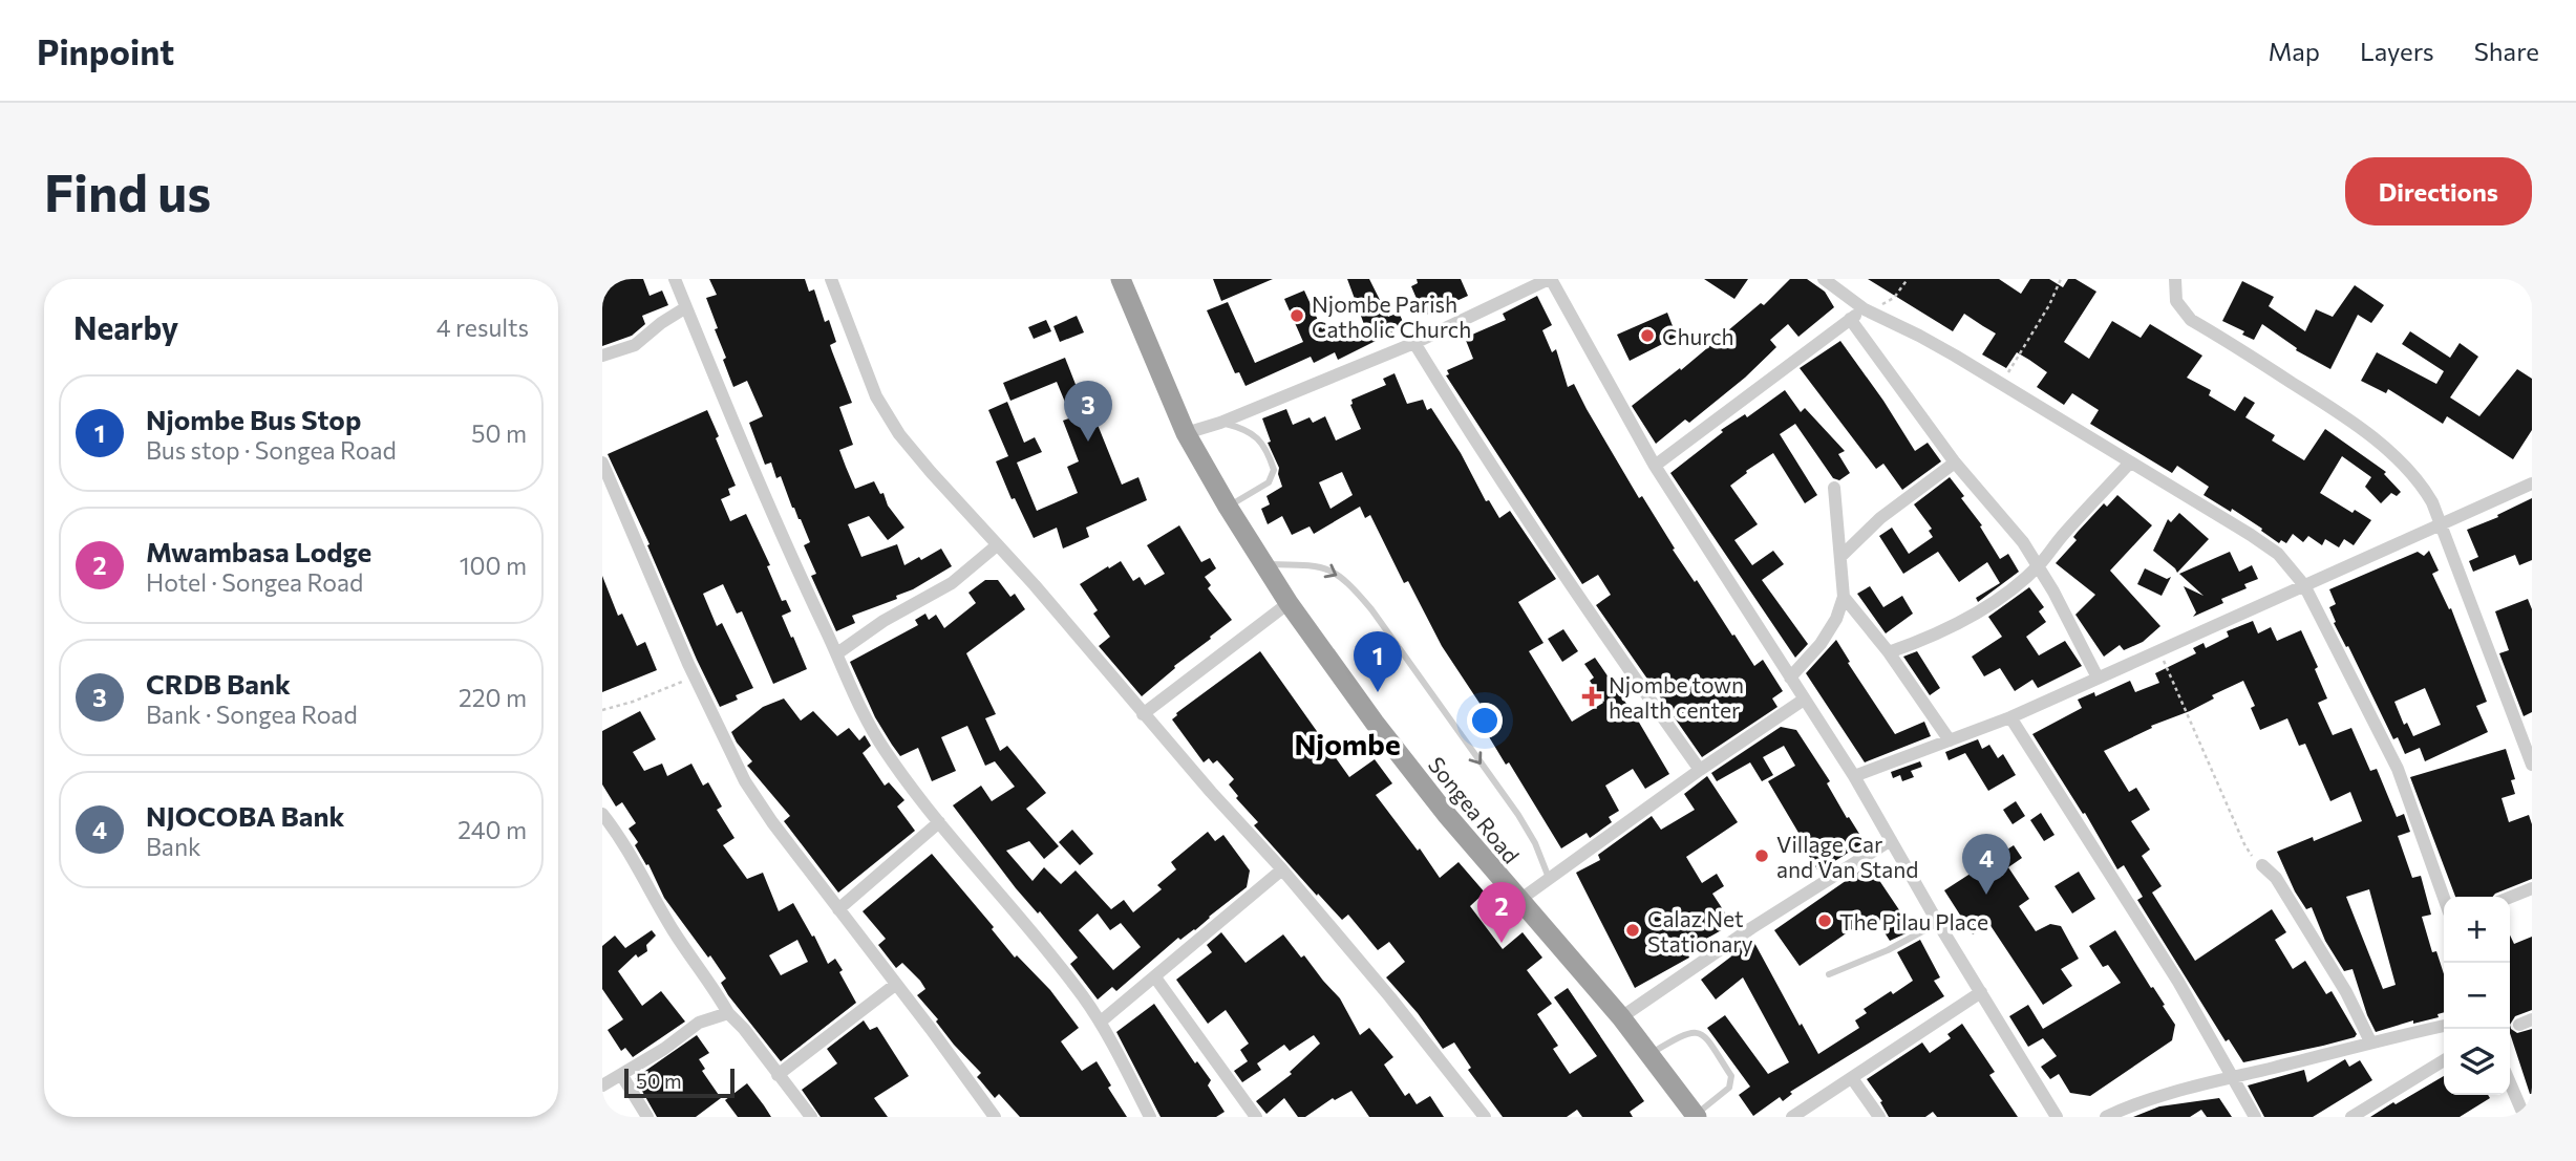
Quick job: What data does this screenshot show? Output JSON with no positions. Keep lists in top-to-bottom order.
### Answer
{
  "streets": {
    "highway": ["Songea Road"]
  },
  "districts": ["Njombe"],
  "places": {
    "other": [
      "Njombe Parish Catholic Church",
      "Church",
      "Village Car and Van Stand",
      "The Pilau Place",
      "Calaz Net Stationary"
    ],
    "health": ["Njombe town health center"]
  },
  "scale_bar": "50 m",
  "page": {
    "header": "Pinpoint",
    "nav": ["Map", "Layers", "Share"],
    "buttons": "Directions",
    "title": "Find us",
    "heading": ["Nearby", "4 results"],
    "list": [
      {
        "mark": "1",
        "name": "Njombe Bus Stop",
        "note": "Bus stop · Songea Road",
        "value": "50 m"
      },
      {
        "mark": "2",
        "name": "Mwambasa Lodge",
        "note": "Hotel · Songea Road",
        "value": "100 m"
      },
      {
        "mark": "3",
        "name": "CRDB Bank",
        "note": "Bank · Songea Road",
        "value": "220 m"
      },
      {
        "mark": "4",
        "name": "NJOCOBA Bank",
        "note": "Bank",
        "value": "240 m"
      }
    ],
    "pins": [
      "3",
      "1",
      "4",
      "2"
    ],
    "map_buttons": ["+", "−"],
    "scale": "50 m"
  }
}
